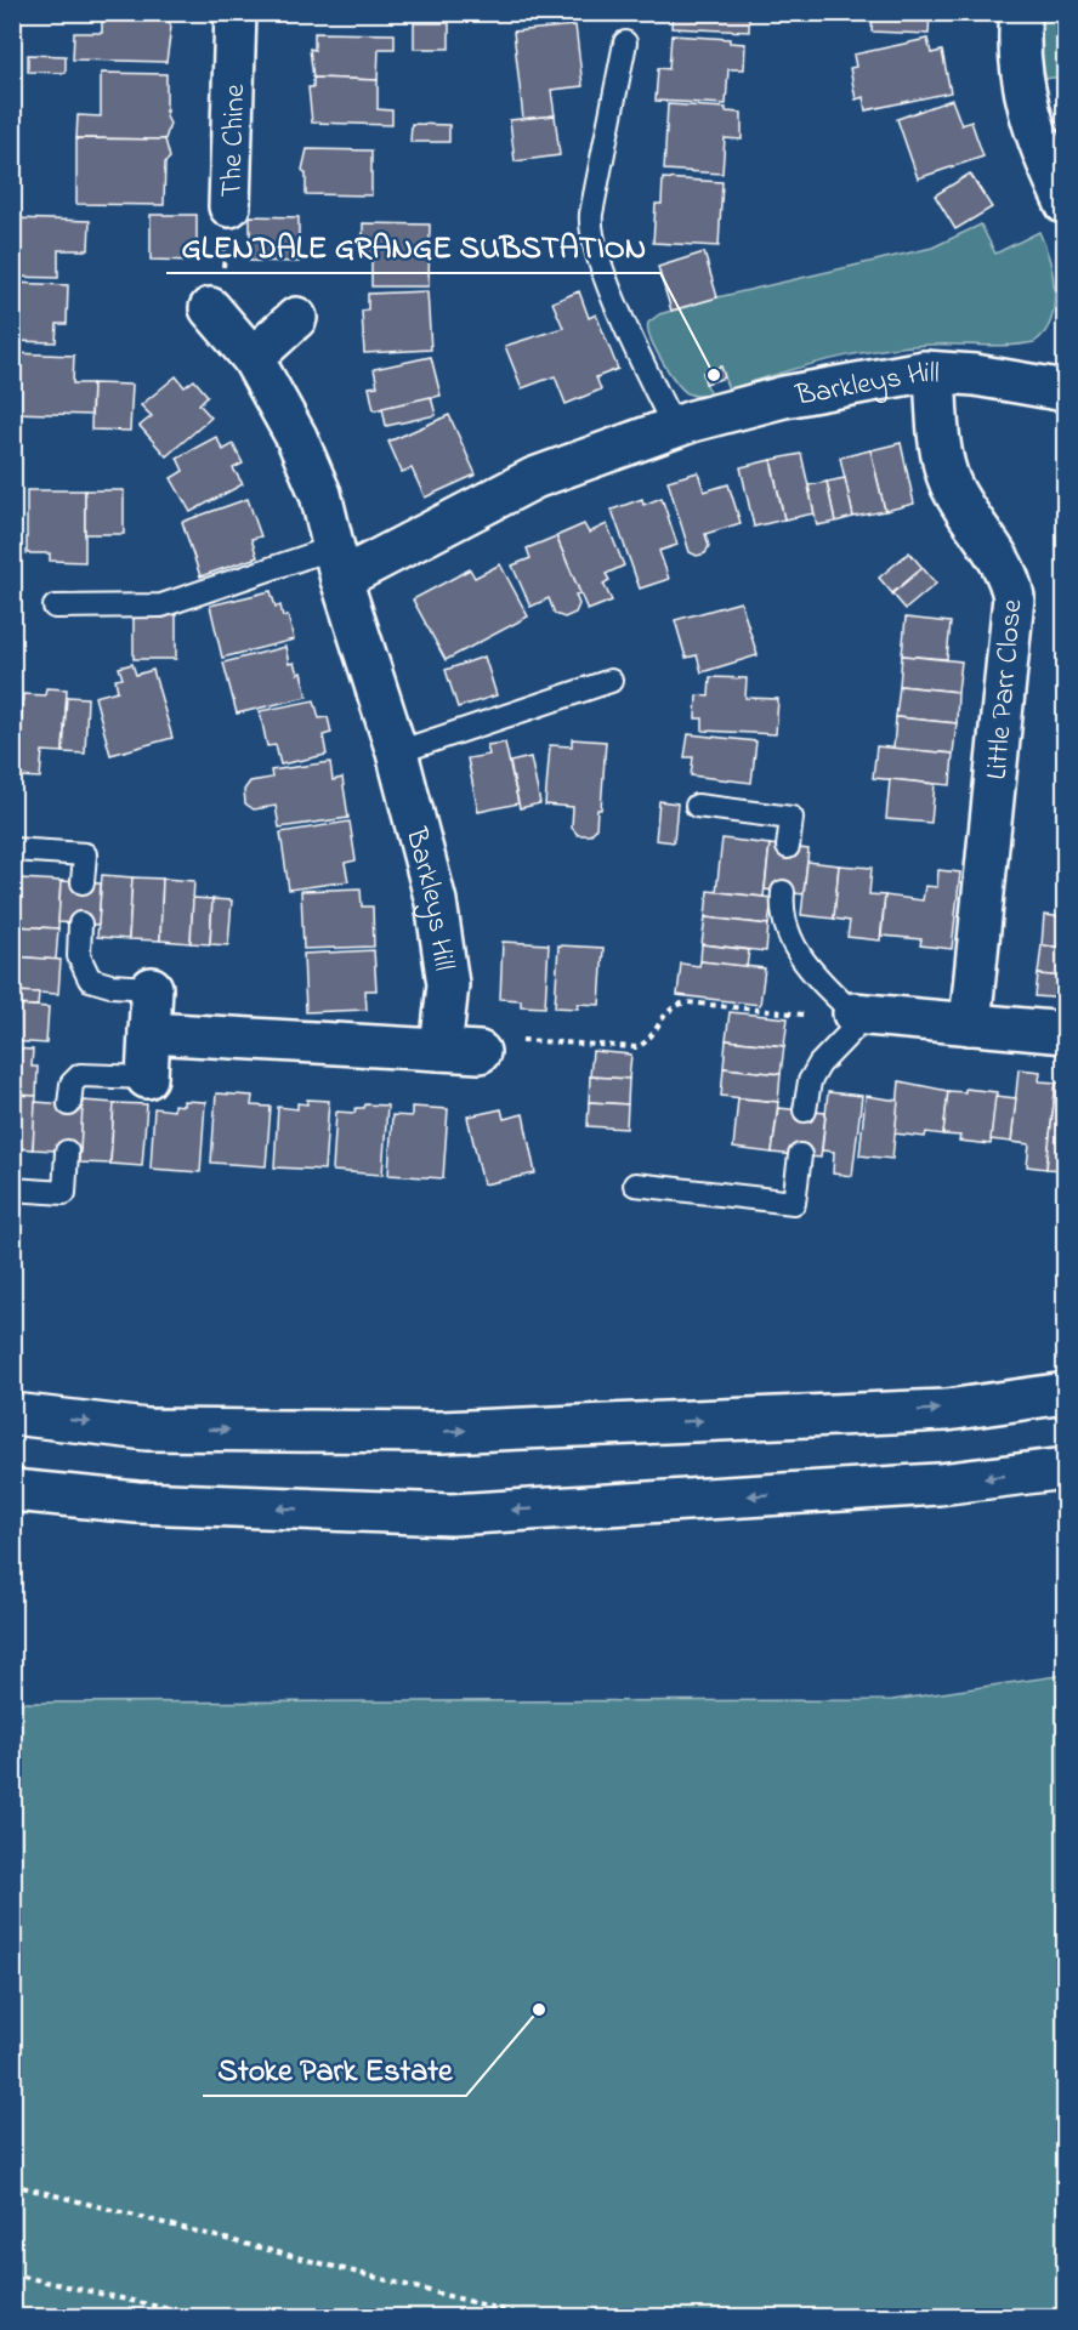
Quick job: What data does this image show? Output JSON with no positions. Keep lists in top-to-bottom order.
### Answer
{
  "streets": {
    "main road": ["The Chine", "Barkleys Hill", "Little Parr Close"]
  },
  "crossings": [
    ["The Chine", "Barkleys Hill"],
    ["Barkleys Hill", "Little Parr Close"]
  ],
  "places": ["GLENDALE GRANGE SUBSTATION", "Stoke Park Estate"]
}
